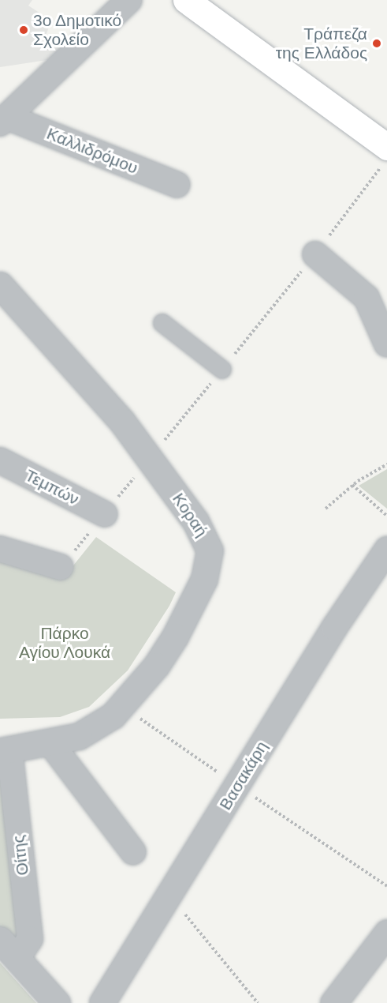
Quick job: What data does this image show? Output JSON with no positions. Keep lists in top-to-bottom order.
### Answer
{
  "streets": {
    "street": [
      "Καλλιδρόμου",
      "Τεμπών",
      "Κοραή",
      "Βασακάρη",
      "Οίτης"
    ]
  },
  "crossings": [
    ["Κοραή", "Οίτης"]
  ],
  "parks": ["Πάρκο Αγίου Λουκά"],
  "places": ["3ο Δημοτικό Σχολείο", "Τράπεζα της Ελλάδος"]
}
